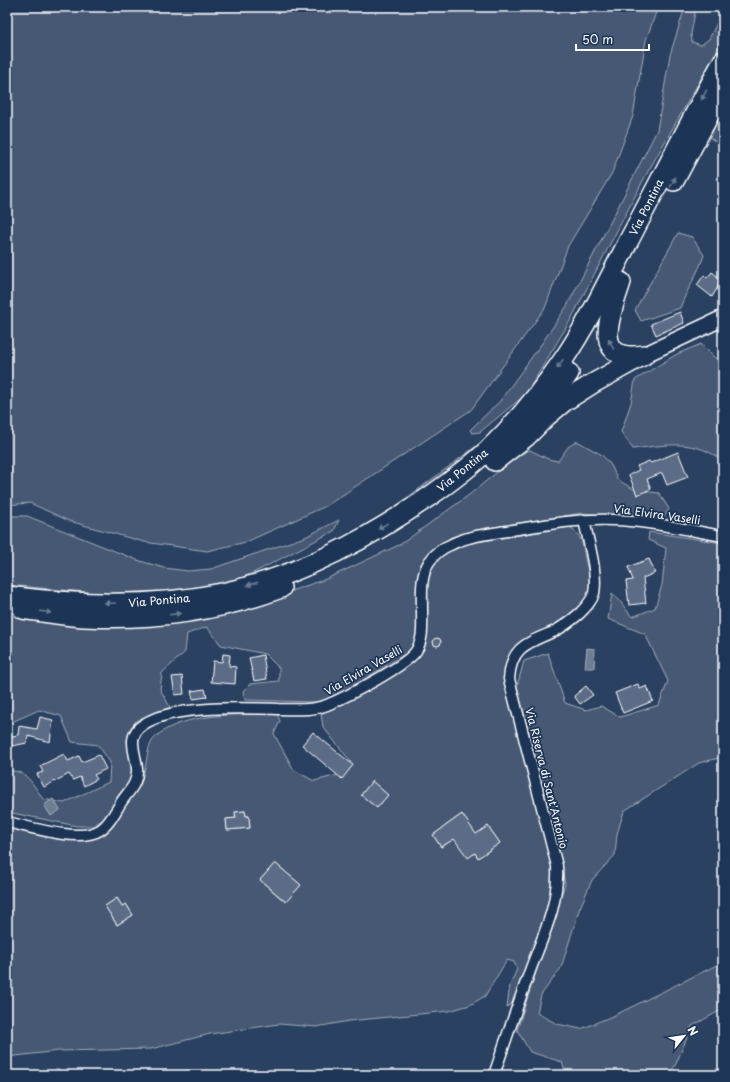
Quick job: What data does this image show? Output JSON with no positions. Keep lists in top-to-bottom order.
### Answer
{
  "streets": {
    "highway": ["Via Pontina"],
    "street": ["Via Elvira Vaselli", "Via Riserva di Sant'Antonio"]
  },
  "crossings": [
    ["Via Elvira Vaselli", "Via Riserva di Sant'Antonio"]
  ],
  "scale_bar": "50 m",
  "north": "top right"
}
